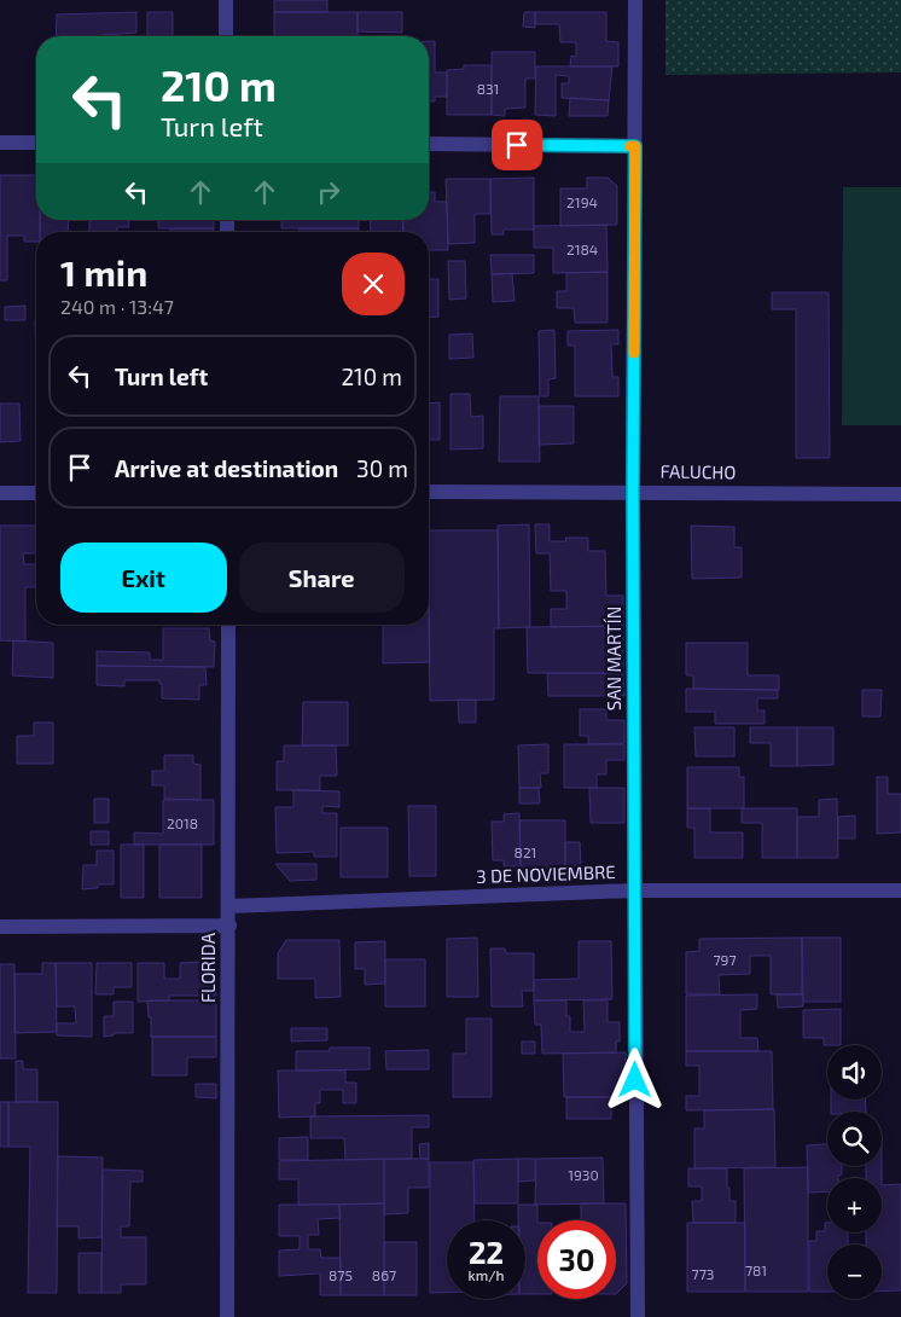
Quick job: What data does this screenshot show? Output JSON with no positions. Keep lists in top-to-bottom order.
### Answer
{
  "streets": {
    "street": [
      "FALUCHO",
      "SAN MARTÍN",
      "3 DE NOVIEMBRE",
      "FLORIDA"
    ]
  },
  "crossings": [
    ["FALUCHO", "SAN MARTÍN"],
    ["SAN MARTÍN", "3 DE NOVIEMBRE"],
    ["3 DE NOVIEMBRE", "FLORIDA"]
  ],
  "house_numbers": [
    "831",
    "2194",
    "2184",
    "2018",
    "821",
    "797",
    "1930",
    "781",
    "773",
    "875",
    "867"
  ],
  "page": {
    "turn": ["210 m", "Turn left"],
    "heading": ["1 min", "240 m · 13:47"],
    "list": [
      {
        "name": "Turn left",
        "value": "210 m"
      },
      {
        "name": "Arrive at destination",
        "value": "30 m"
      }
    ],
    "buttons": ["Exit", "Share"],
    "map_buttons": ["+", "−"],
    "speed": "22 km/h",
    "limit": "30"
  }
}
